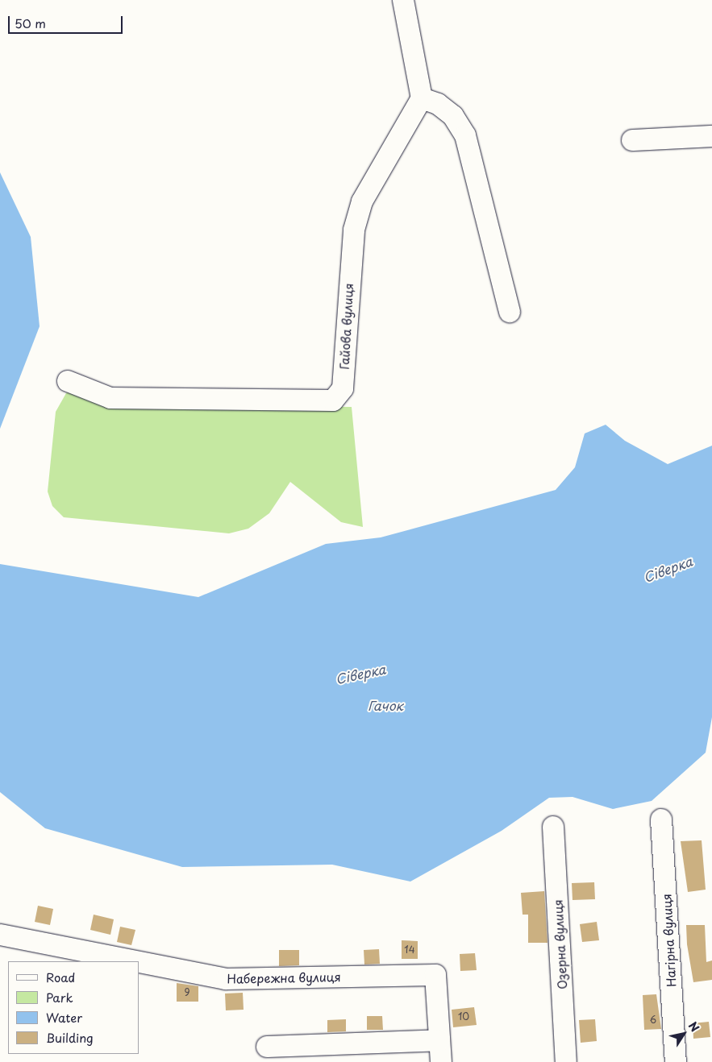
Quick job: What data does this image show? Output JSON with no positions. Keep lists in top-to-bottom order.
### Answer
{
  "streets": {
    "street": [
      "Гайова вулиця",
      "Нагірна вулиця",
      "Озерна вулиця",
      "Набережна вулиця"
    ]
  },
  "water": ["Сіверка", "Гачок"],
  "house_numbers": [
    "14",
    "9",
    "10",
    "6"
  ],
  "legend": [
    "Road",
    "Park",
    "Water",
    "Building"
  ],
  "scale_bar": "50 m",
  "north": "top right"
}
